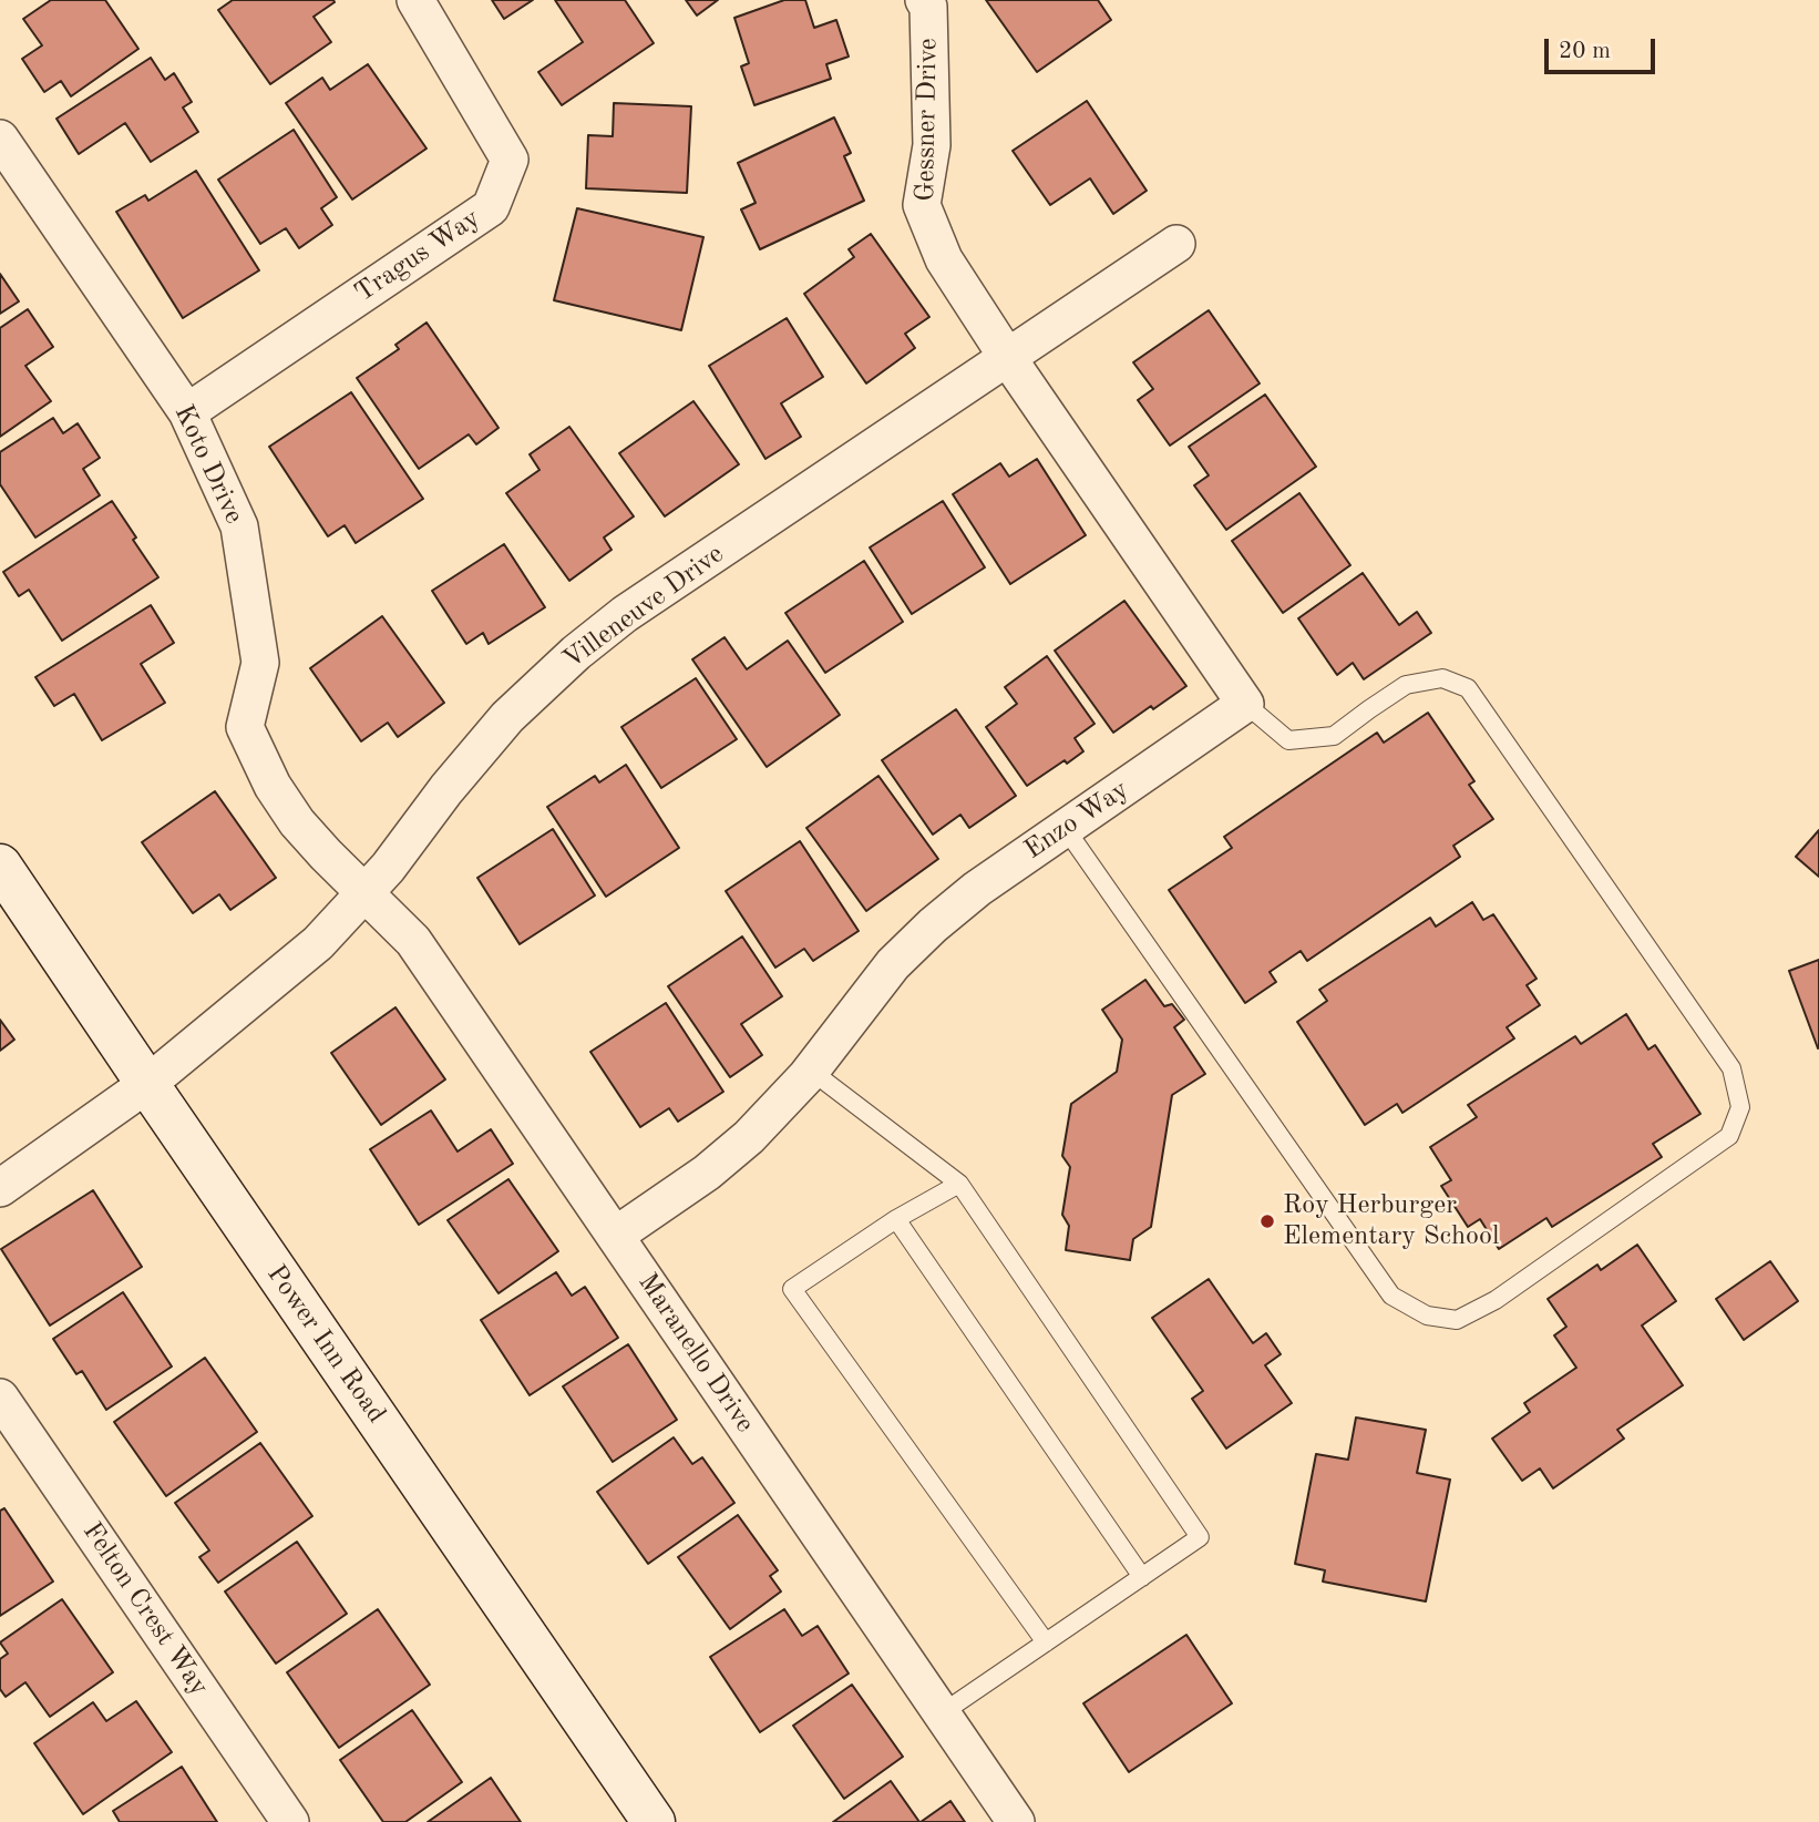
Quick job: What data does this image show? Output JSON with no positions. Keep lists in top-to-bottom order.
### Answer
{
  "streets": {
    "main road": ["Power Inn Road"],
    "street": [
      "Gessner Drive",
      "Tragus Way",
      "Koto Drive",
      "Villeneuve Drive",
      "Enzo Way",
      "Maranello Drive",
      "Felton Crest Way"
    ]
  },
  "crossings": [
    ["Gessner Drive", "Villeneuve Drive"],
    ["Tragus Way", "Koto Drive"],
    ["Koto Drive", "Villeneuve Drive"],
    ["Koto Drive", "Maranello Drive"],
    ["Villeneuve Drive", "Power Inn Road"],
    ["Villeneuve Drive", "Maranello Drive"],
    ["Enzo Way", "Maranello Drive"]
  ],
  "places": ["Roy Herburger Elementary School"],
  "scale_bar": "20 m"
}
